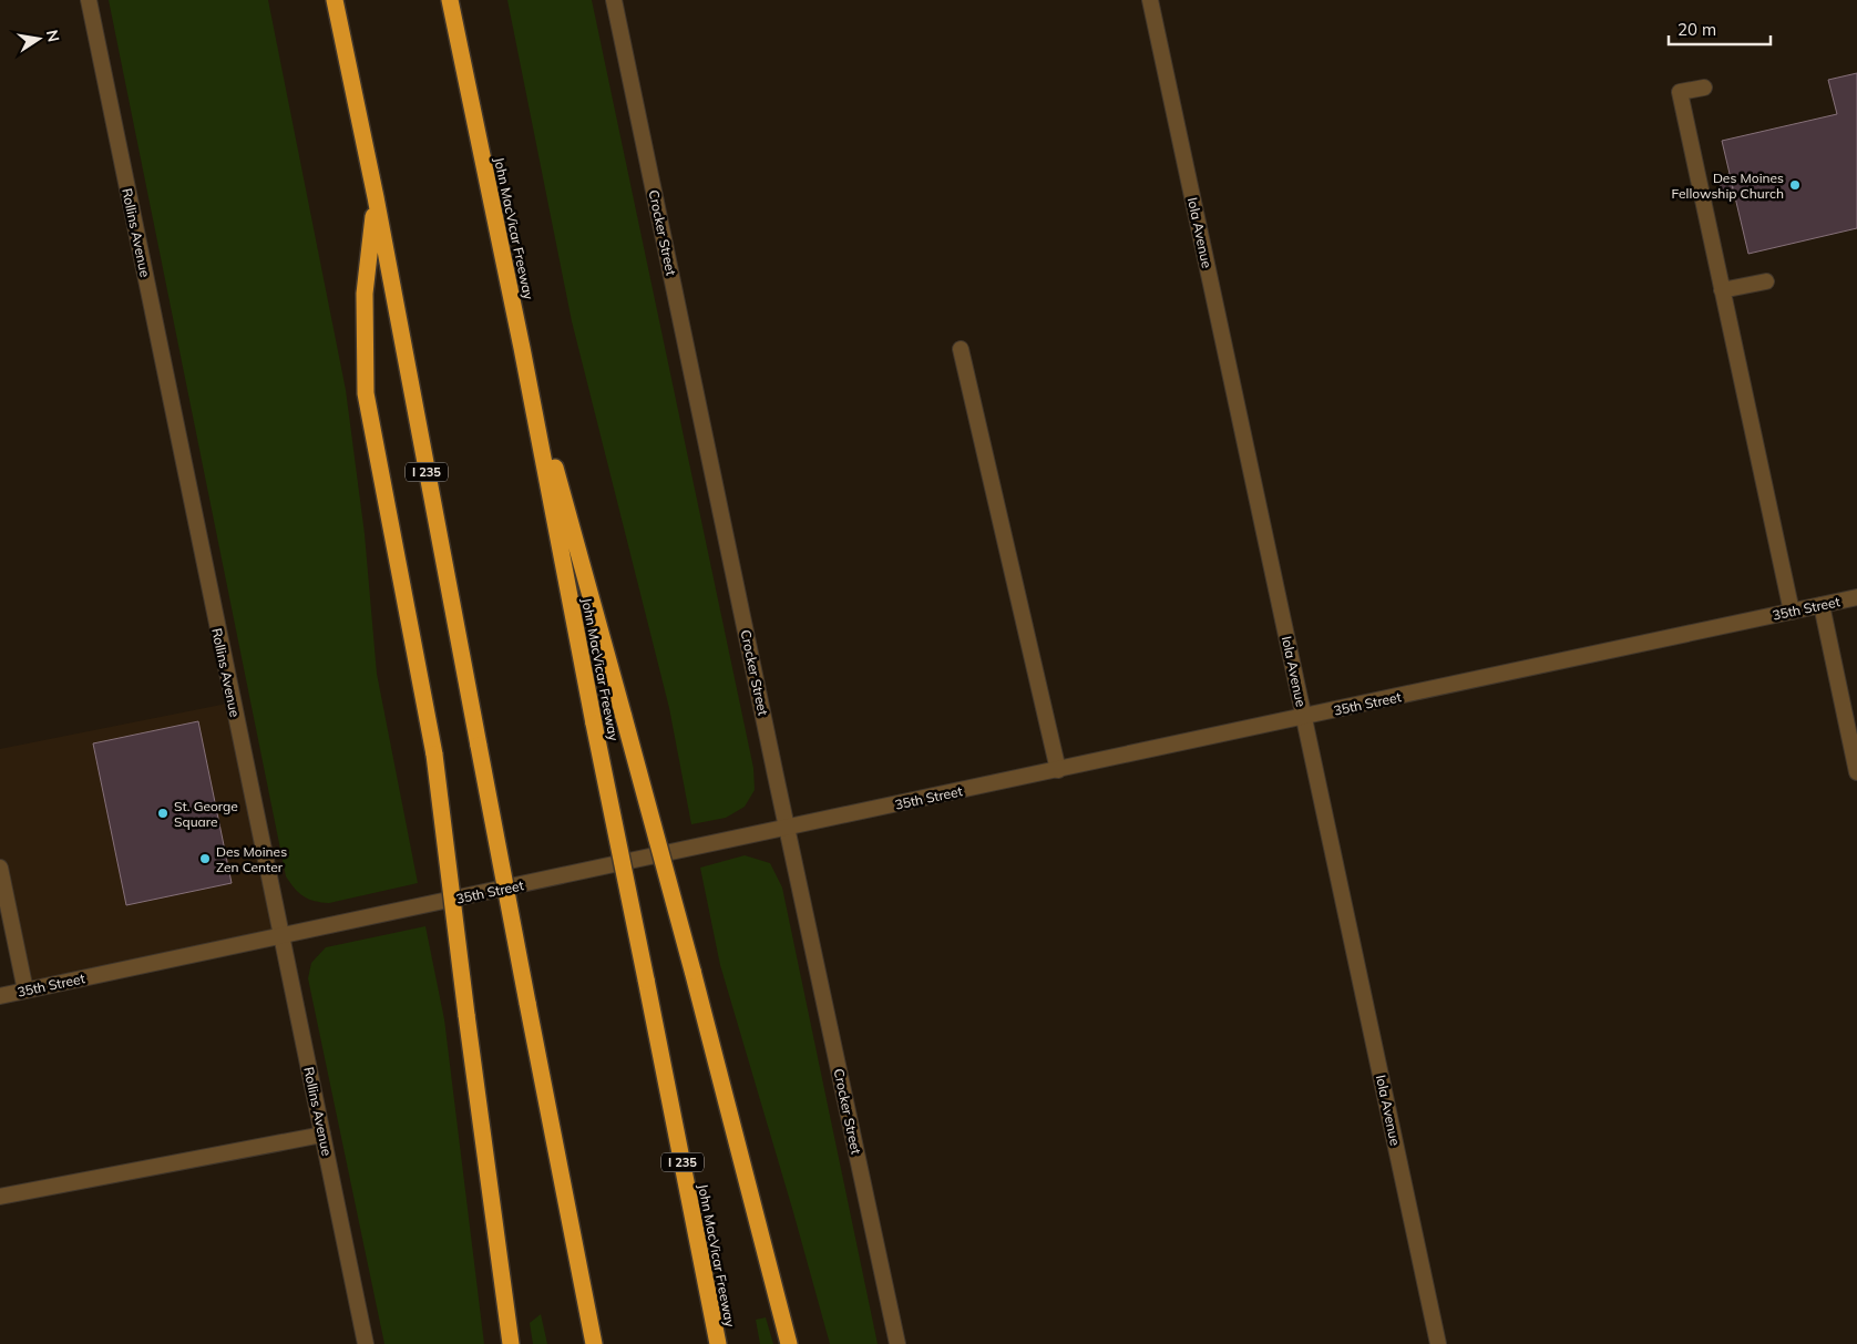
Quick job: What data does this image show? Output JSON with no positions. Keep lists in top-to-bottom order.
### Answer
{
  "streets": {
    "highway": ["John MacVicar Freeway", "I 235"],
    "street": [
      "Rollins Avenue",
      "Crocker Street",
      "Iola Avenue",
      "35th Street"
    ]
  },
  "crossings": [
    ["Rollins Avenue", "35th Street"],
    ["Crocker Street", "35th Street"],
    ["Iola Avenue", "35th Street"]
  ],
  "places": ["Des Moines Fellowship Church", "St. George Square", "Des Moines Zen Center"],
  "scale_bar": "20 m",
  "north": "right"
}
